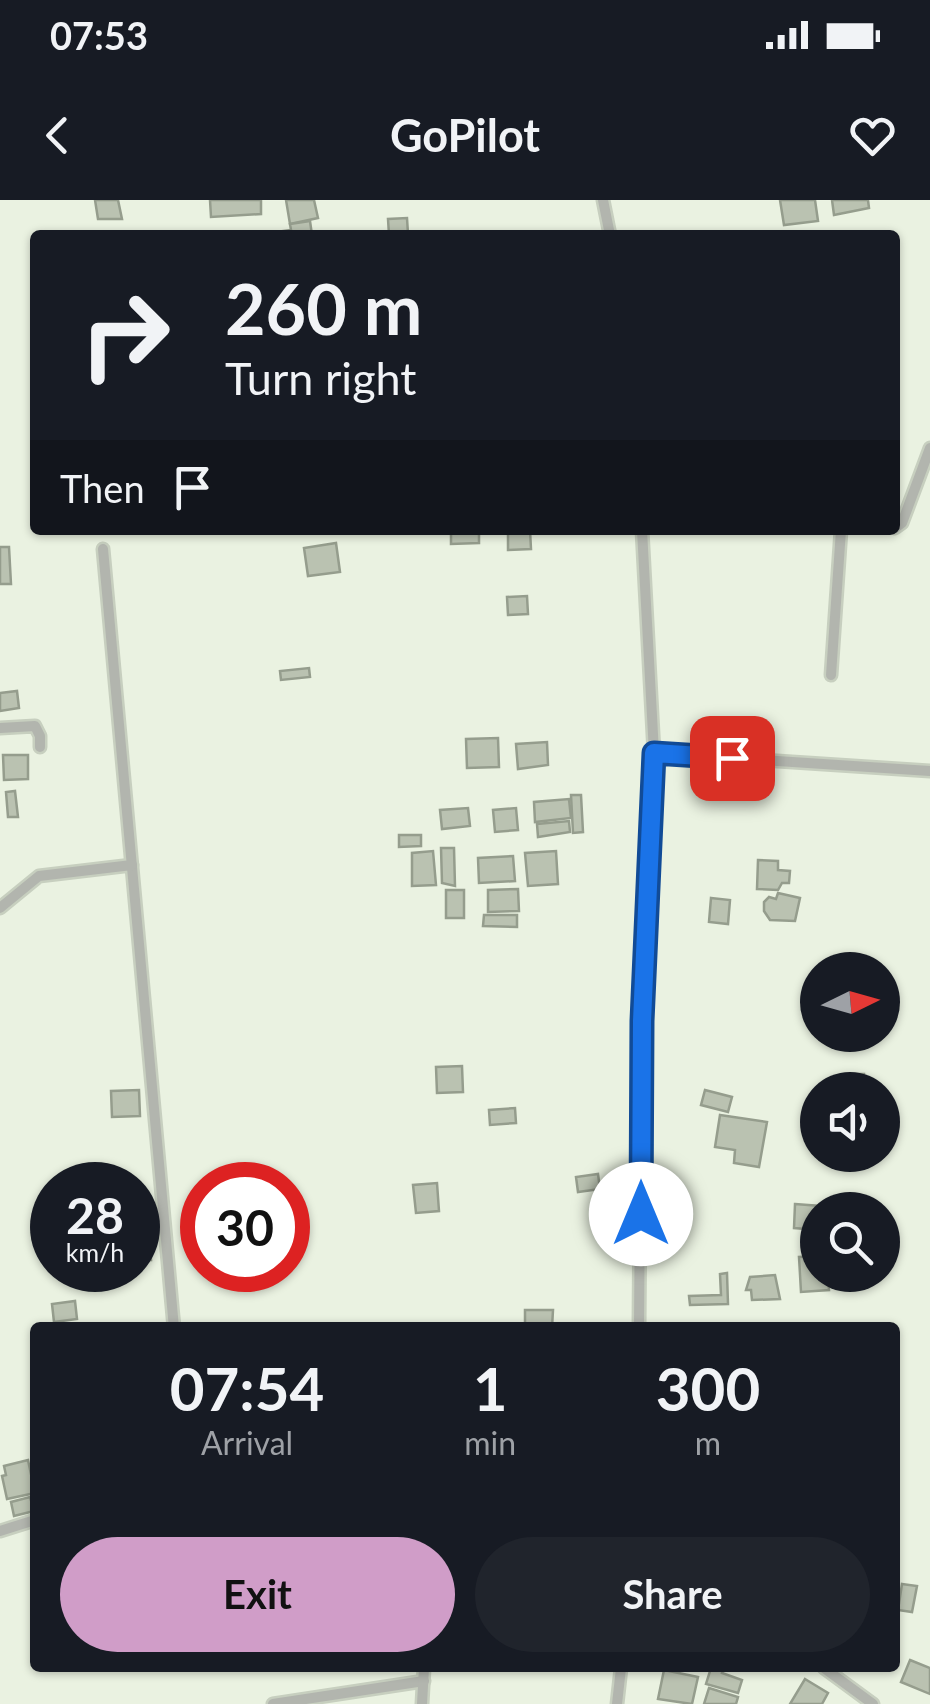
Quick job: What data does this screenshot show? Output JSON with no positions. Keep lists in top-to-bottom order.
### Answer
{
  "north": "right",
  "page": {
    "status": "07:53",
    "header": "GoPilot",
    "turn": ["260 m", "Turn right"],
    "then": "Then",
    "speed": "28 km/h",
    "limit": "30",
    "eta": [
      "07:54",
      "Arrival",
      "1",
      "min",
      "300",
      "m"
    ],
    "buttons": ["Exit", "Share"]
  }
}
